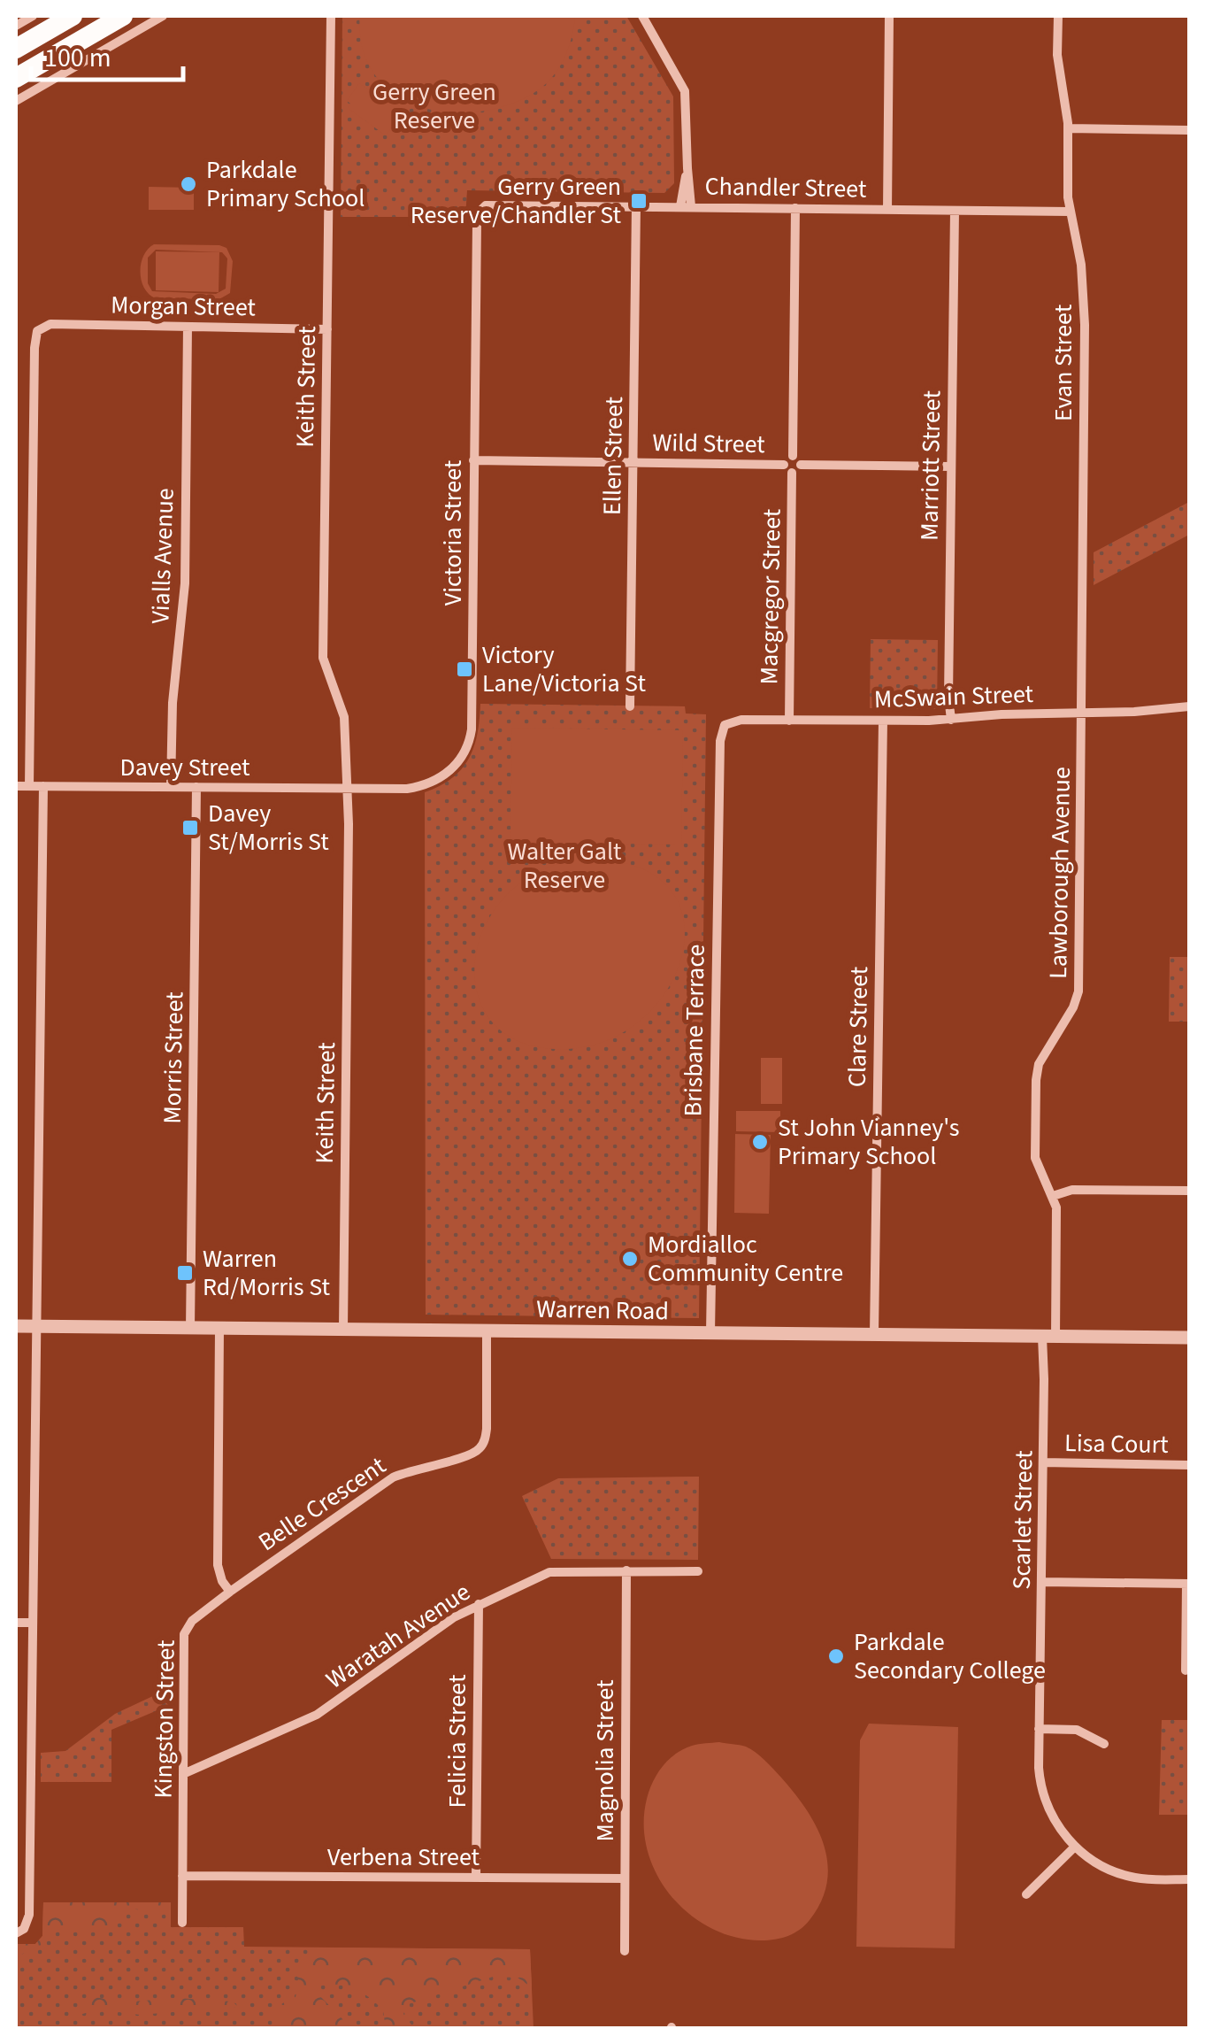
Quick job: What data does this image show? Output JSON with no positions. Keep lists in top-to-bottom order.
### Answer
{
  "streets": {
    "street": [
      "Chandler Street",
      "Morgan Street",
      "Evan Street",
      "Keith Street",
      "Wild Street",
      "Ellen Street",
      "Marriott Street",
      "Victoria Street",
      "Vialls Avenue",
      "Macgregor Street",
      "McSwain Street",
      "Davey Street",
      "Lawborough Avenue",
      "Clare Street",
      "Brisbane Terrace",
      "Morris Street",
      "Warren Road",
      "Lisa Court",
      "Belle Crescent",
      "Scarlet Street",
      "Waratah Avenue",
      "Kingston Street",
      "Felicia Street",
      "Magnolia Street",
      "Verbena Street"
    ]
  },
  "crossings": [
    ["Chandler Street", "Evan Street"],
    ["Chandler Street", "Ellen Street"],
    ["Chandler Street", "Marriott Street"],
    ["Chandler Street", "Victoria Street"],
    ["Morgan Street", "Keith Street"],
    ["Morgan Street", "Vialls Avenue"],
    ["Morgan Street", "Davey Street"],
    ["Evan Street", "McSwain Street"],
    ["Evan Street", "Lawborough Avenue"],
    ["Keith Street", "Victoria Street"],
    ["Keith Street", "Davey Street"],
    ["Keith Street", "Warren Road"],
    ["Wild Street", "Ellen Street"],
    ["Wild Street", "Victoria Street"],
    ["Wild Street", "Macgregor Street"],
    ["Marriott Street", "McSwain Street"],
    ["Victoria Street", "Davey Street"],
    ["Vialls Avenue", "Davey Street"],
    ["Macgregor Street", "McSwain Street"],
    ["McSwain Street", "Lawborough Avenue"],
    ["McSwain Street", "Clare Street"],
    ["McSwain Street", "Brisbane Terrace"],
    ["Davey Street", "Morris Street"],
    ["Lawborough Avenue", "Warren Road"],
    ["Lawborough Avenue", "Scarlet Street"],
    ["Clare Street", "Warren Road"],
    ["Brisbane Terrace", "Warren Road"],
    ["Morris Street", "Warren Road"],
    ["Warren Road", "Belle Crescent"],
    ["Warren Road", "Scarlet Street"],
    ["Lisa Court", "Scarlet Street"],
    ["Belle Crescent", "Kingston Street"],
    ["Waratah Avenue", "Kingston Street"],
    ["Waratah Avenue", "Felicia Street"],
    ["Waratah Avenue", "Magnolia Street"],
    ["Kingston Street", "Verbena Street"],
    ["Felicia Street", "Verbena Street"],
    ["Magnolia Street", "Verbena Street"]
  ],
  "parks": ["Gerry Green Reserve", "Walter Galt Reserve"],
  "places": {
    "other": [
      "Parkdale Primary School",
      "St John Vianney's Primary School",
      "Mordialloc Community Centre",
      "Parkdale Secondary College"
    ],
    "transit": [
      "Gerry Green Reserve/Chandler St",
      "Victory Lane/Victoria St",
      "Davey St/Morris St",
      "Warren Rd/Morris St"
    ]
  },
  "scale_bar": "100 m"
}
